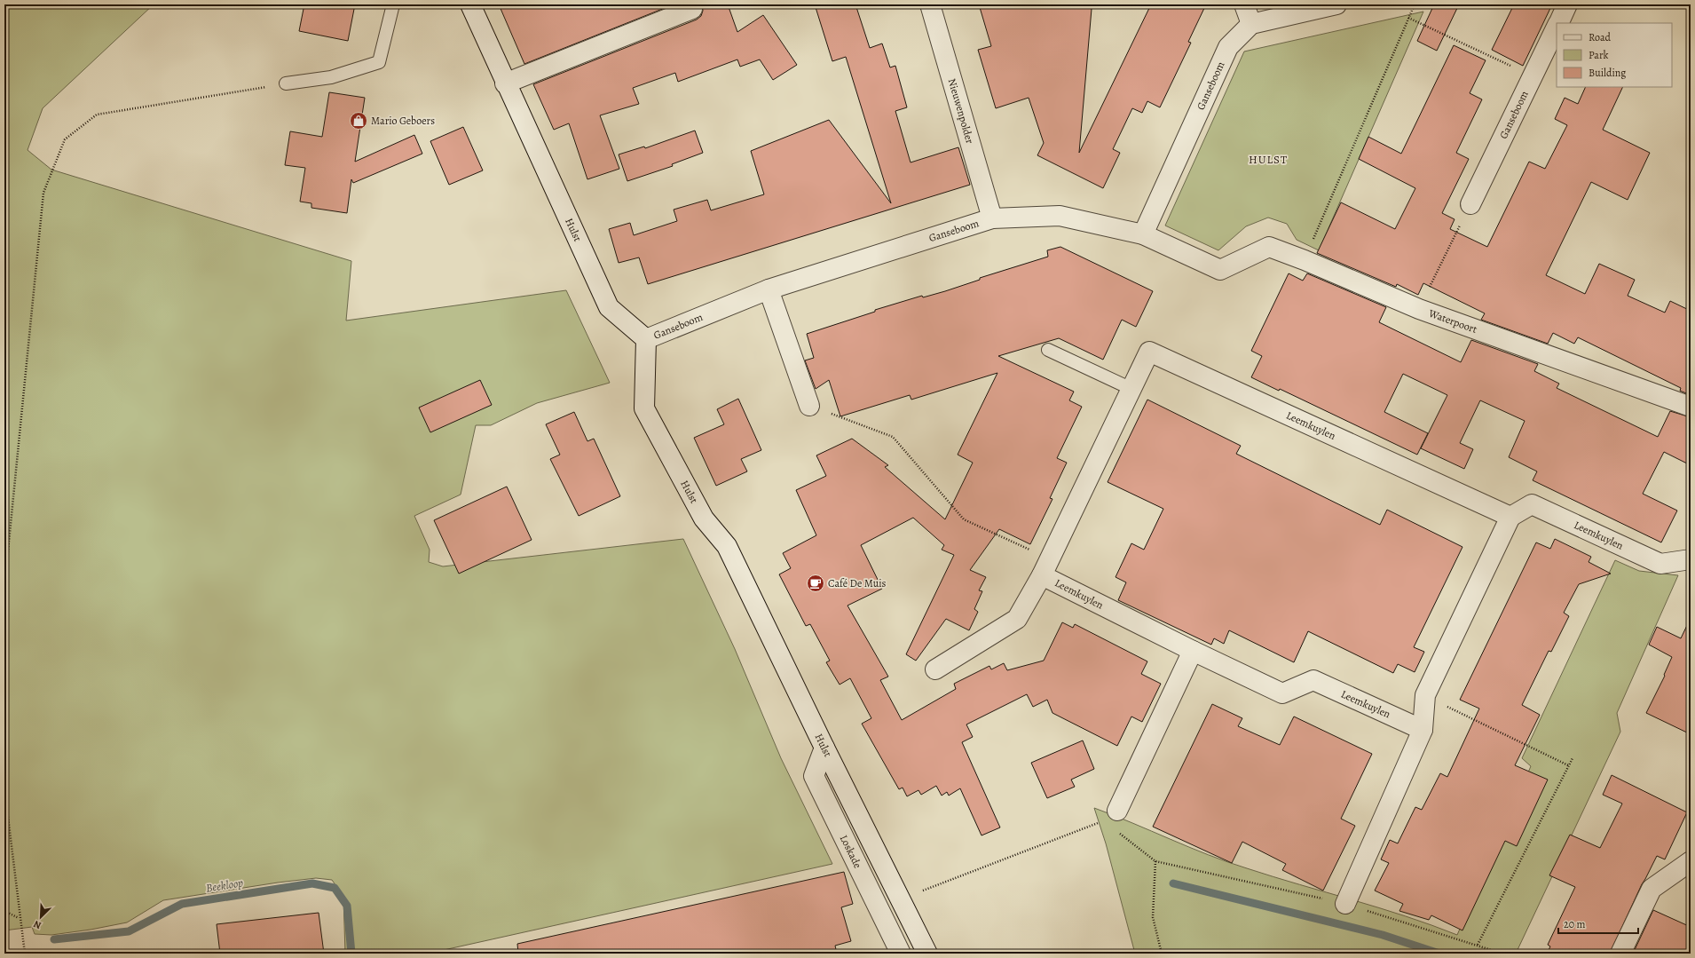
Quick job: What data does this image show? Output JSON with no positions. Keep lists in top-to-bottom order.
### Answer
{
  "streets": {
    "street": [
      "Ganseboom",
      "Nieuwenpolder",
      "Hulst",
      "Waterpoort",
      "Leemkuylen",
      "Loskade"
    ]
  },
  "crossings": [
    ["Ganseboom", "Nieuwenpolder"],
    ["Ganseboom", "Hulst"],
    ["Ganseboom", "Waterpoort"],
    ["Hulst", "Loskade"]
  ],
  "districts": ["HULST"],
  "water": ["Beekloop"],
  "places": {
    "shop": ["Mario Geboers"],
    "cafe": ["Café De Muis"]
  },
  "legend": ["Road", "Park", "Building"],
  "scale_bar": "20 m",
  "north": "bottom left"
}
